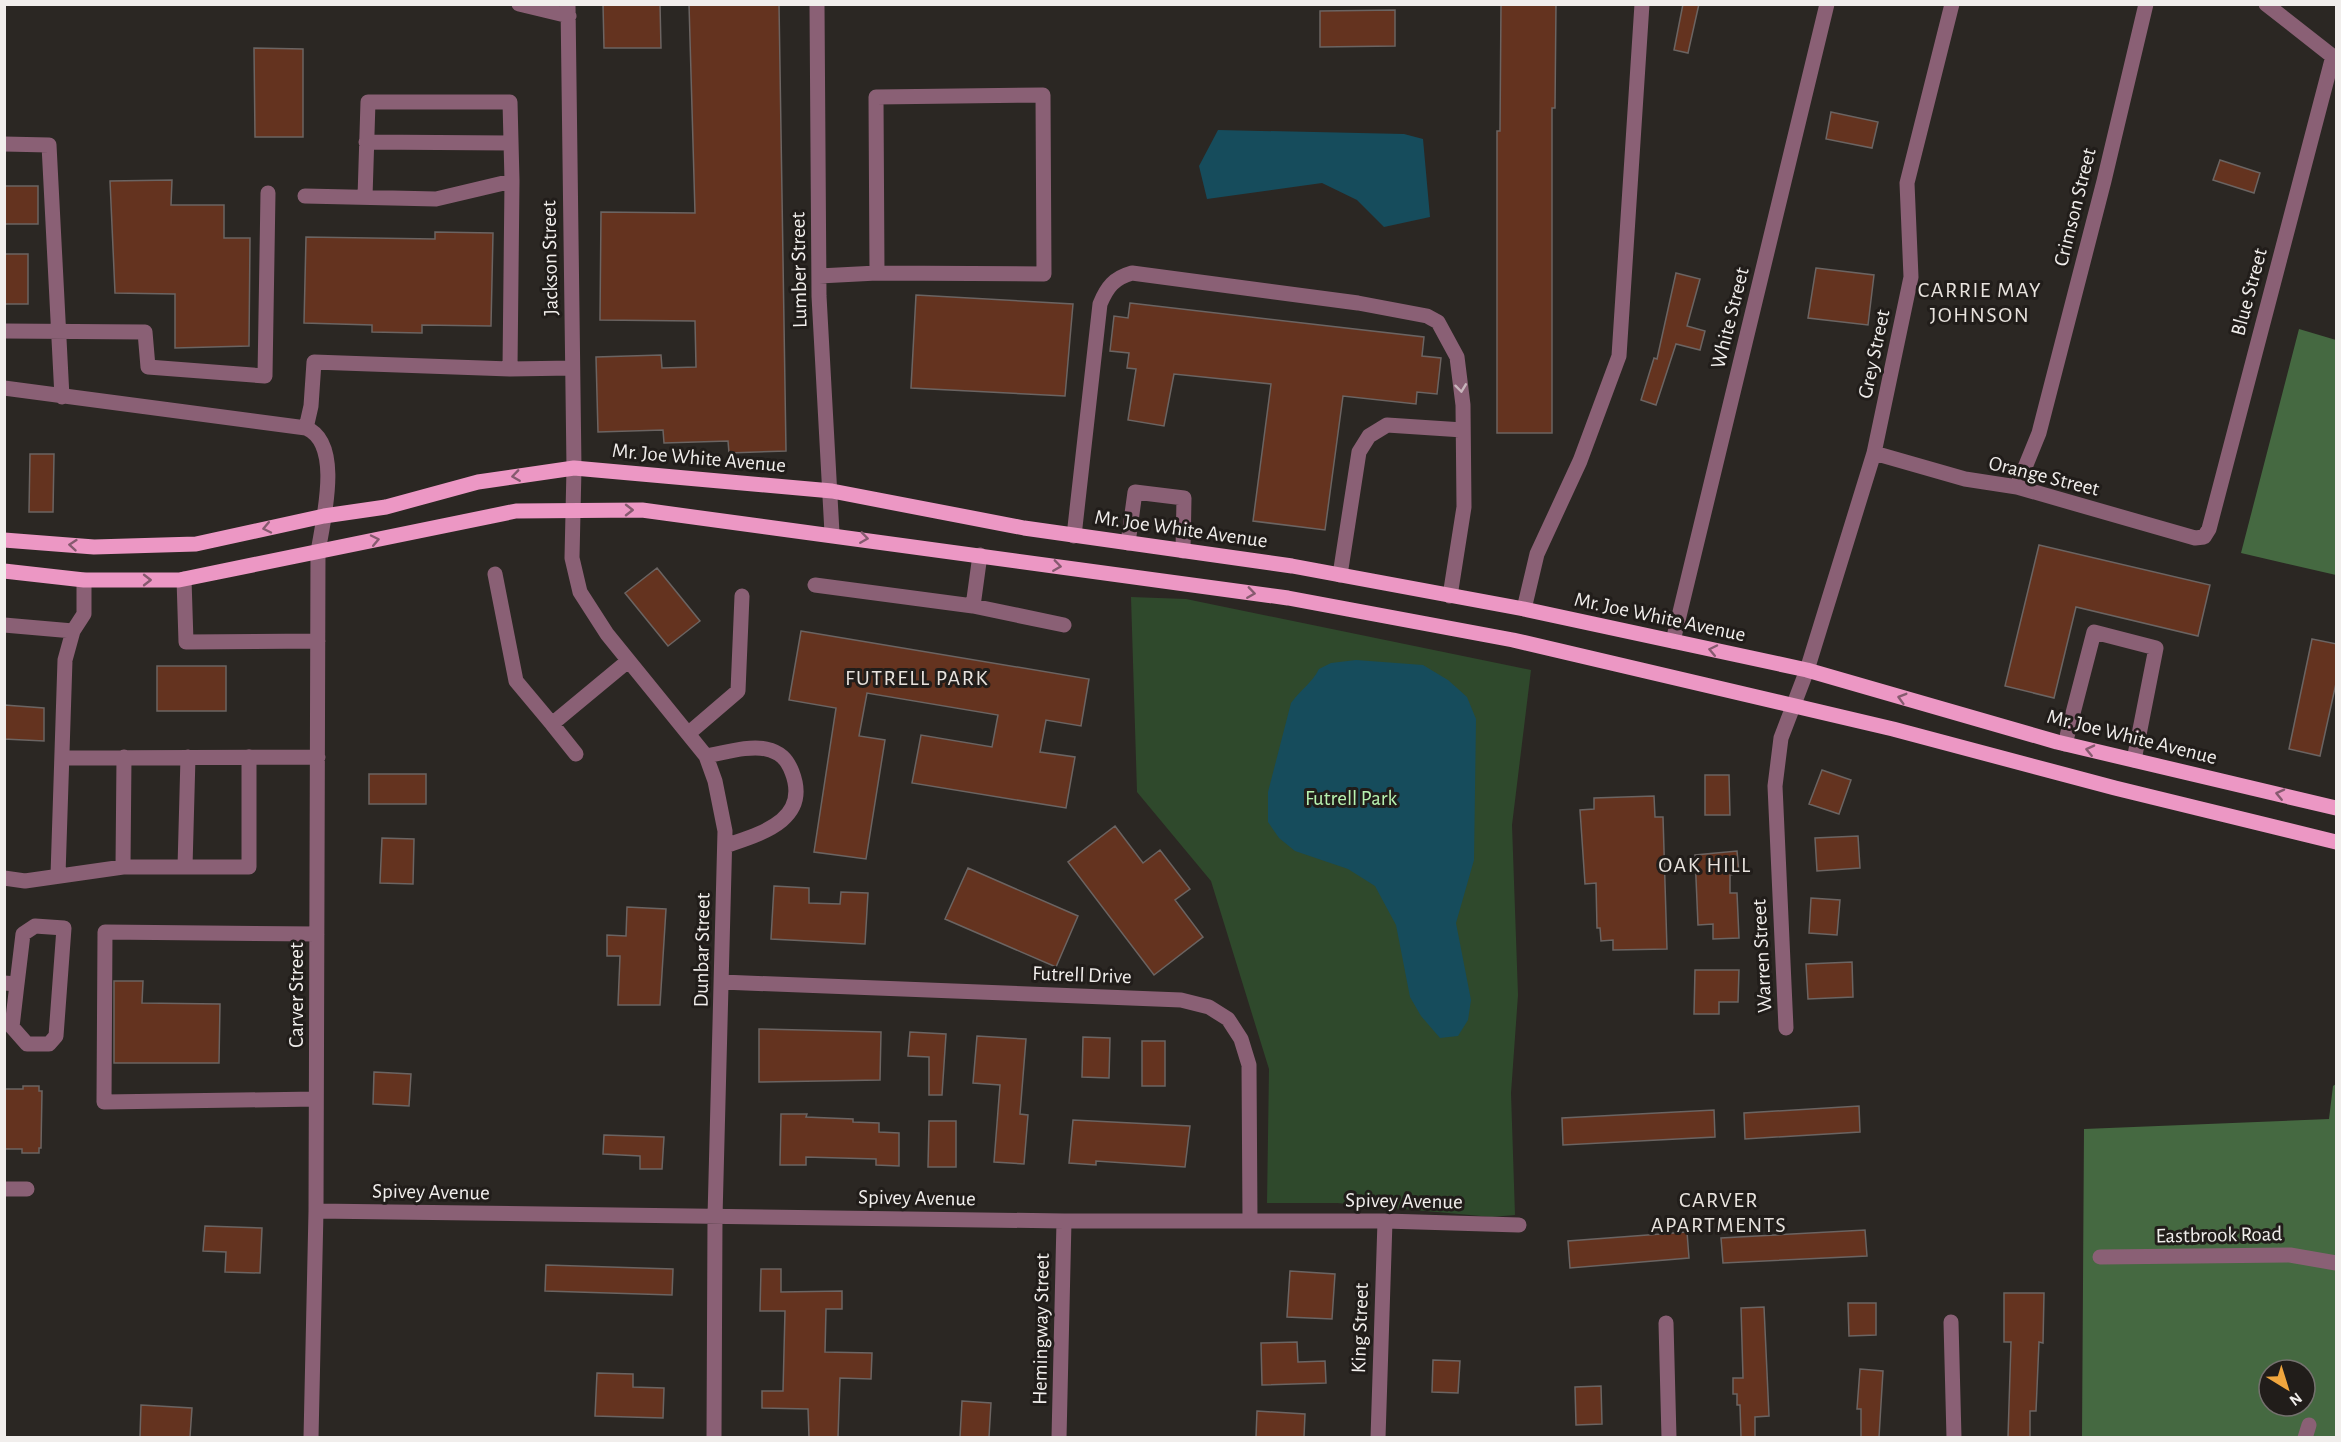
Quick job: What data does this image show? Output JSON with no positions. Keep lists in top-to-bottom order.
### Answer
{
  "streets": {
    "main road": ["Mr. Joe White Avenue"],
    "street": [
      "Crimson Street",
      "Jackson Street",
      "Lumber Street",
      "Blue Street",
      "White Street",
      "Grey Street",
      "Orange Street",
      "Dunbar Street",
      "Warren Street",
      "Futrell Drive",
      "Carver Street",
      "Spivey Avenue",
      "Eastbrook Road",
      "King Street",
      "Hemingway Street"
    ]
  },
  "crossings": [
    ["Crimson Street", "Orange Street"],
    ["Jackson Street", "Mr. Joe White Avenue"],
    ["Jackson Street", "Dunbar Street"],
    ["Lumber Street", "Mr. Joe White Avenue"],
    ["Blue Street", "Orange Street"],
    ["White Street", "Mr. Joe White Avenue"],
    ["Grey Street", "Mr. Joe White Avenue"],
    ["Grey Street", "Orange Street"],
    ["Grey Street", "Warren Street"],
    ["Mr. Joe White Avenue", "Carver Street"],
    ["Dunbar Street", "Futrell Drive"],
    ["Dunbar Street", "Spivey Avenue"],
    ["Futrell Drive", "Spivey Avenue"],
    ["Carver Street", "Spivey Avenue"],
    ["Spivey Avenue", "King Street"],
    ["Spivey Avenue", "Hemingway Street"]
  ],
  "districts": [
    "CARRIE MAY JOHNSON",
    "FUTRELL PARK",
    "OAK HILL",
    "CARVER APARTMENTS"
  ],
  "parks": ["Futrell Park"],
  "north": "bottom right"
}
